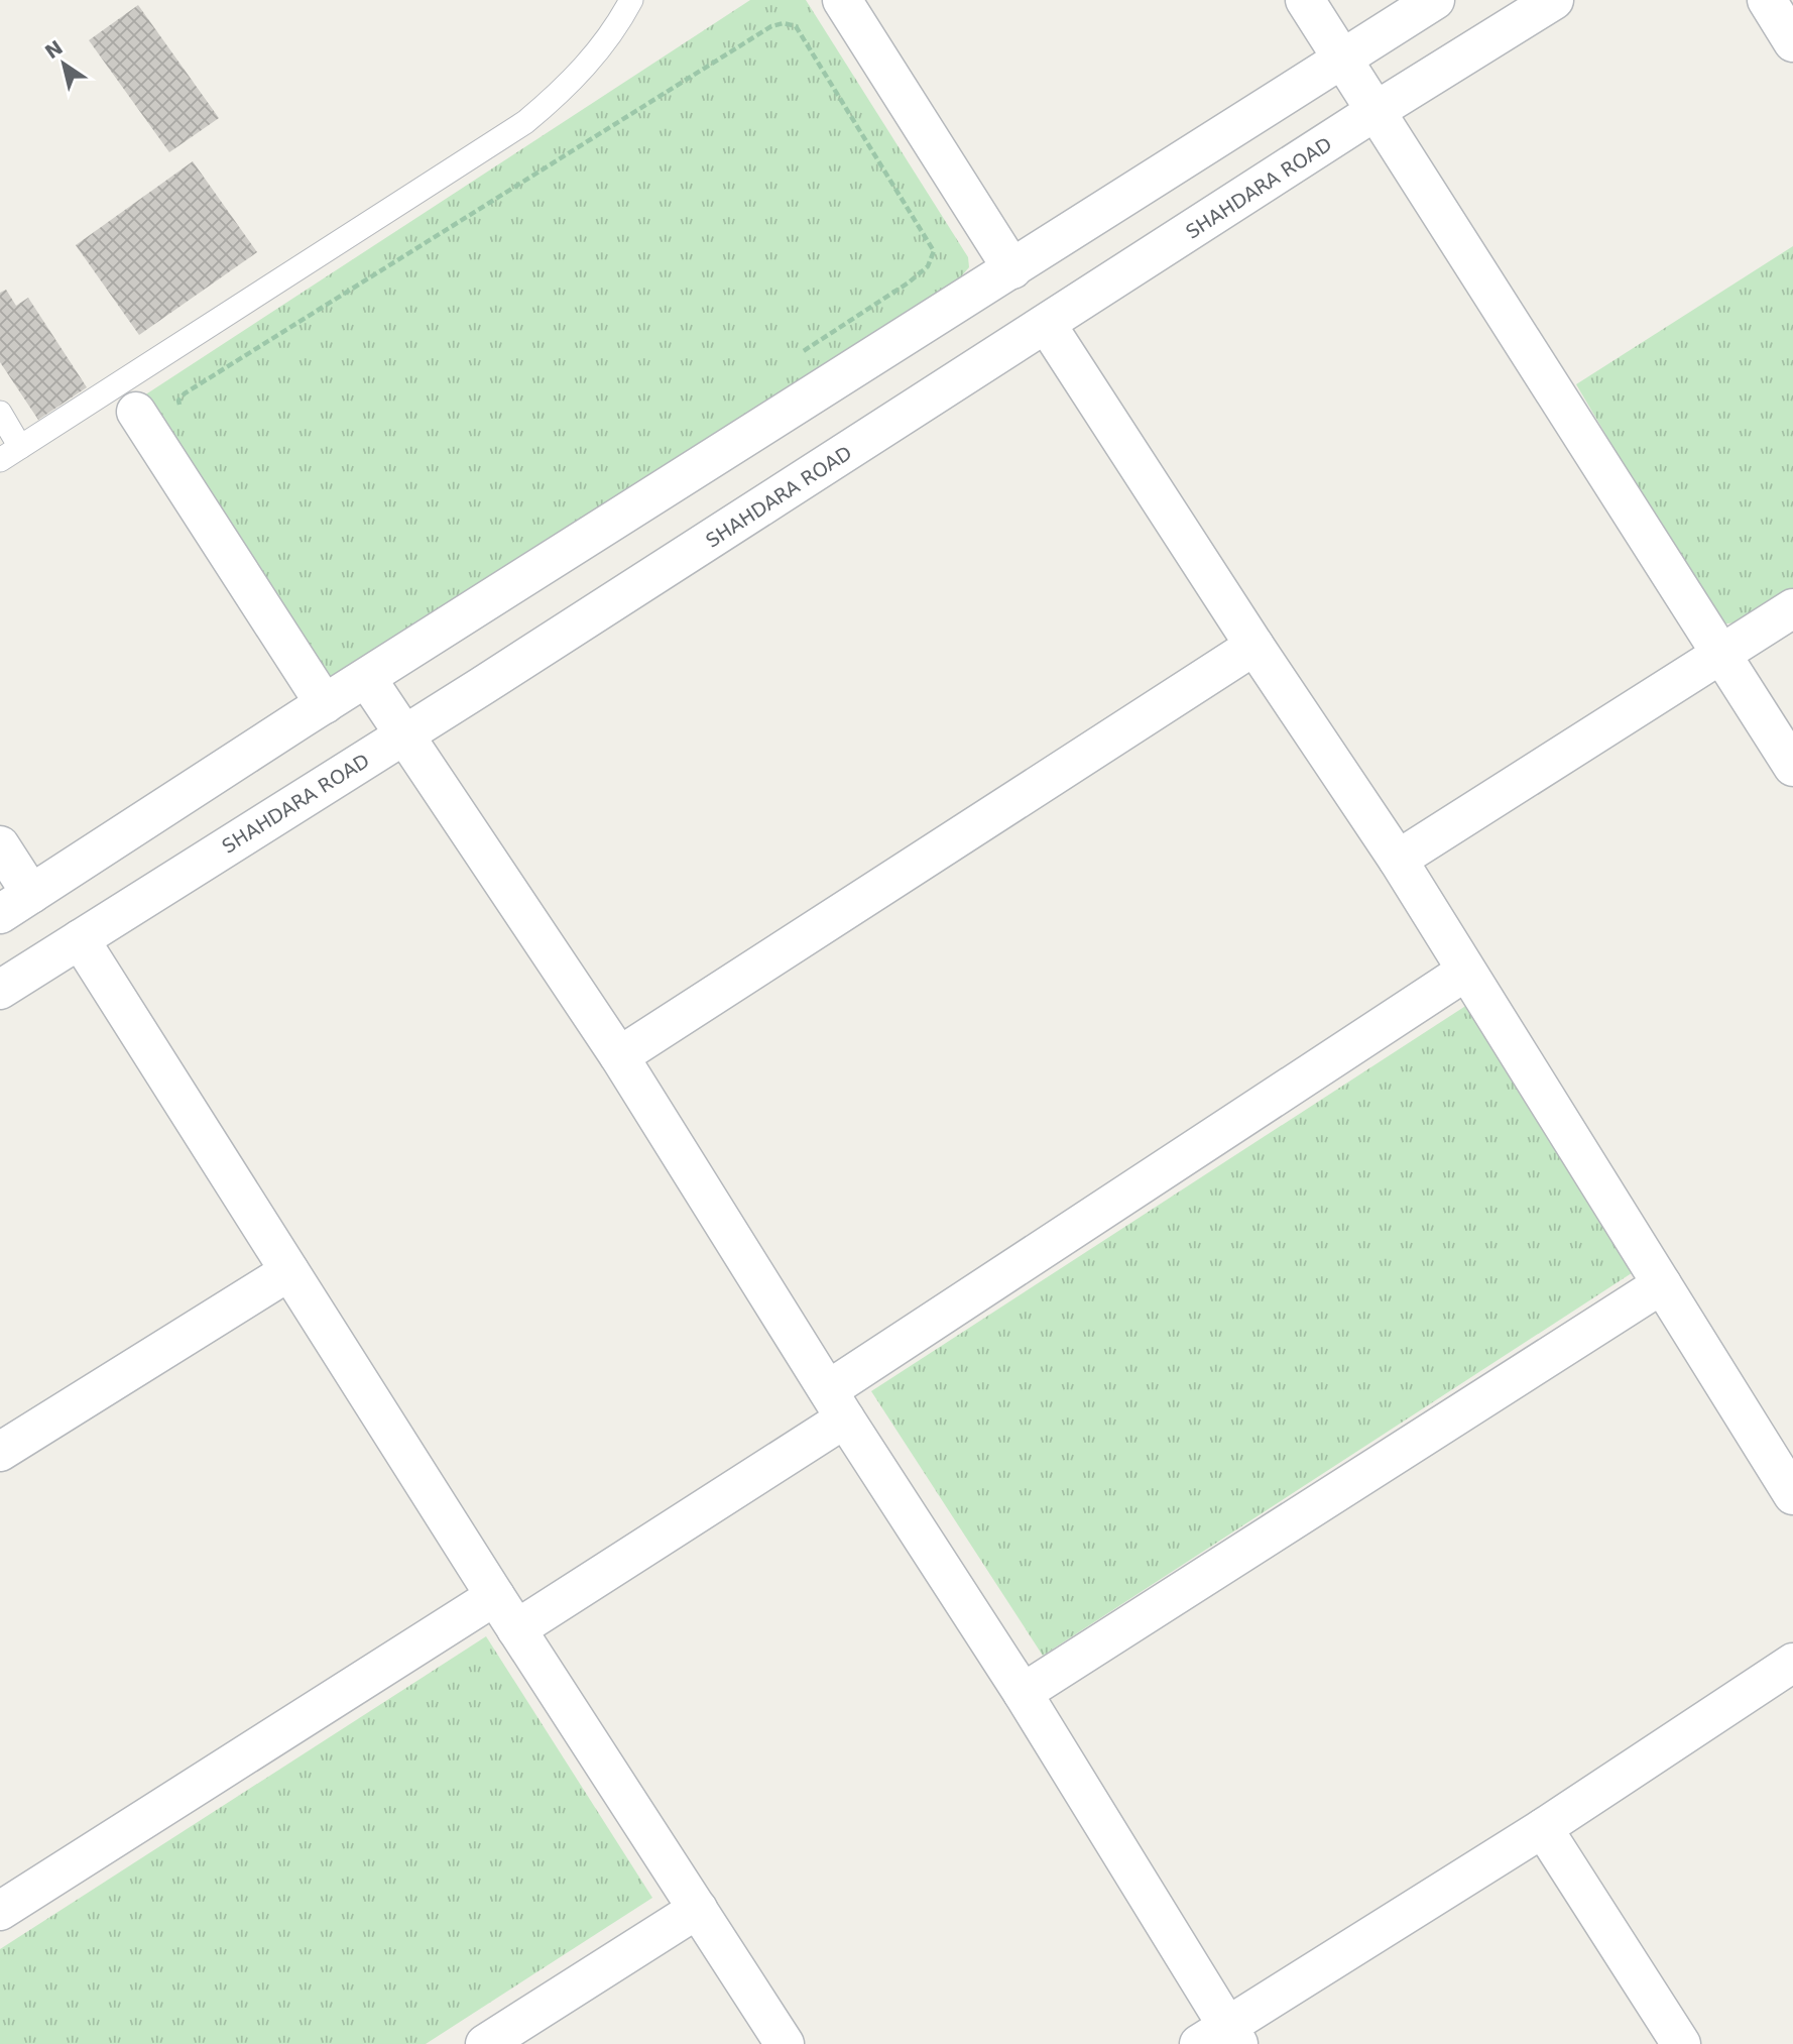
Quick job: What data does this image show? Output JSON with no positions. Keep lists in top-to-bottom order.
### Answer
{
  "streets": {
    "street": ["SHAHDARA ROAD"]
  },
  "north": "top left"
}
